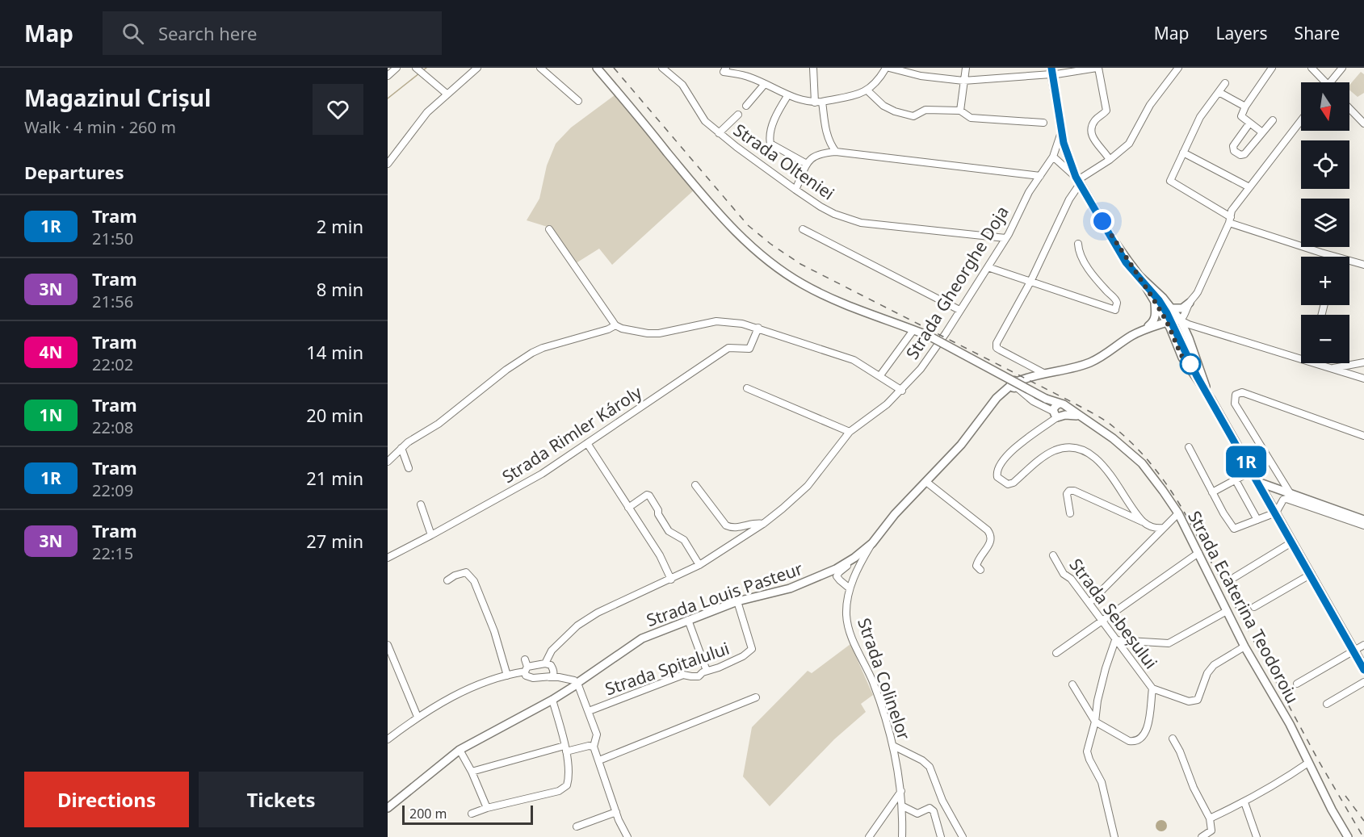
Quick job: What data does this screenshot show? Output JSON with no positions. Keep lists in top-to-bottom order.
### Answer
{
  "streets": {
    "main road": ["Strada Louis Pasteur", "Strada Ecaterina Teodoroiu"],
    "street": [
      "Strada Olteniei",
      "Strada Gheorghe Doja",
      "Strada Rimler Károly",
      "Strada Sebeșului",
      "Strada Spitalului",
      "Strada Colinelor"
    ]
  },
  "crossings": [
    ["Strada Olteniei", "Strada Gheorghe Doja"],
    ["Strada Louis Pasteur", "Strada Ecaterina Teodoroiu"],
    ["Strada Louis Pasteur", "Strada Spitalului"],
    ["Strada Louis Pasteur", "Strada Colinelor"]
  ],
  "lines": ["tram line 1R"],
  "scale_bar": "200 m",
  "north": "bottom",
  "page": {
    "header": "Map",
    "search": "Search here",
    "nav": ["Map", "Layers", "Share"],
    "heading": [
      ["Magazinul Crișul", "Walk · 4 min · 260 m"],
      "Departures"
    ],
    "on_map": "1R",
    "map_buttons": ["+", "−"],
    "list": [
      {
        "mark": "1R",
        "name": "Tram",
        "note": "21:50",
        "value": "2 min"
      },
      {
        "mark": "3N",
        "name": "Tram",
        "note": "21:56",
        "value": "8 min"
      },
      {
        "mark": "4N",
        "name": "Tram",
        "note": "22:02",
        "value": "14 min"
      },
      {
        "mark": "1N",
        "name": "Tram",
        "note": "22:08",
        "value": "20 min"
      },
      {
        "mark": "1R",
        "name": "Tram",
        "note": "22:09",
        "value": "21 min"
      },
      {
        "mark": "3N",
        "name": "Tram",
        "note": "22:15",
        "value": "27 min"
      }
    ],
    "buttons": ["Directions", "Tickets"],
    "scale": "200 m"
  }
}
